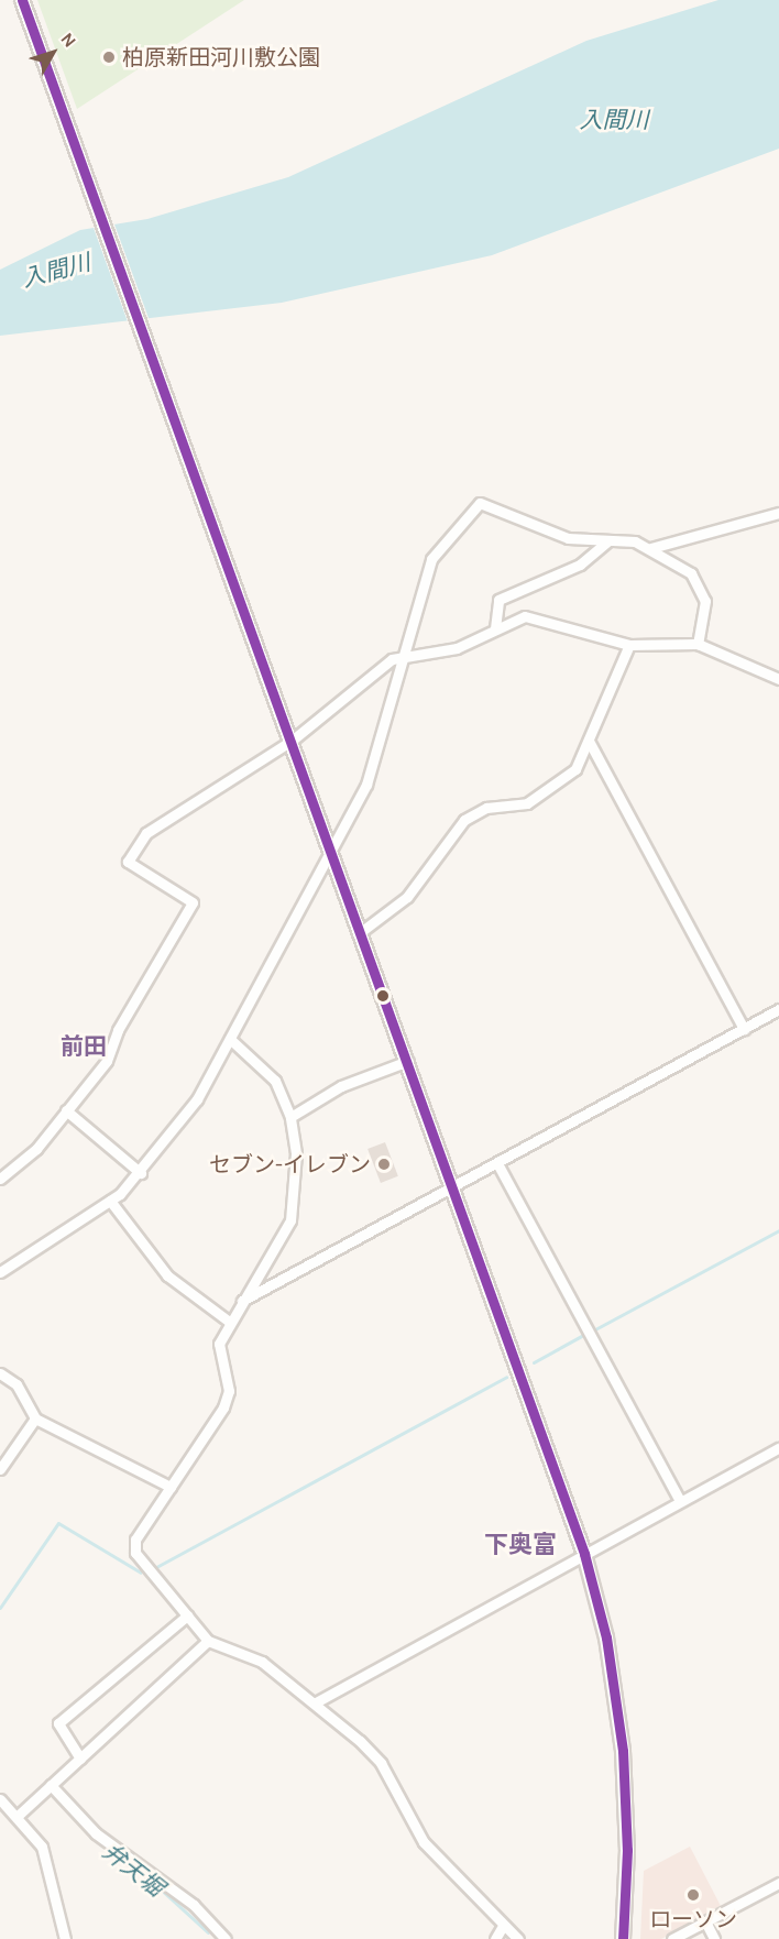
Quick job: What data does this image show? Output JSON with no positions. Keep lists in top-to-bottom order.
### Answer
{
  "districts": ["前田", "下奥富"],
  "water": ["入間川", "弁天堀"],
  "places": ["柏原新田河川敷公園", "セブン-イレブン", "ローソン"],
  "north": "top right"
}
